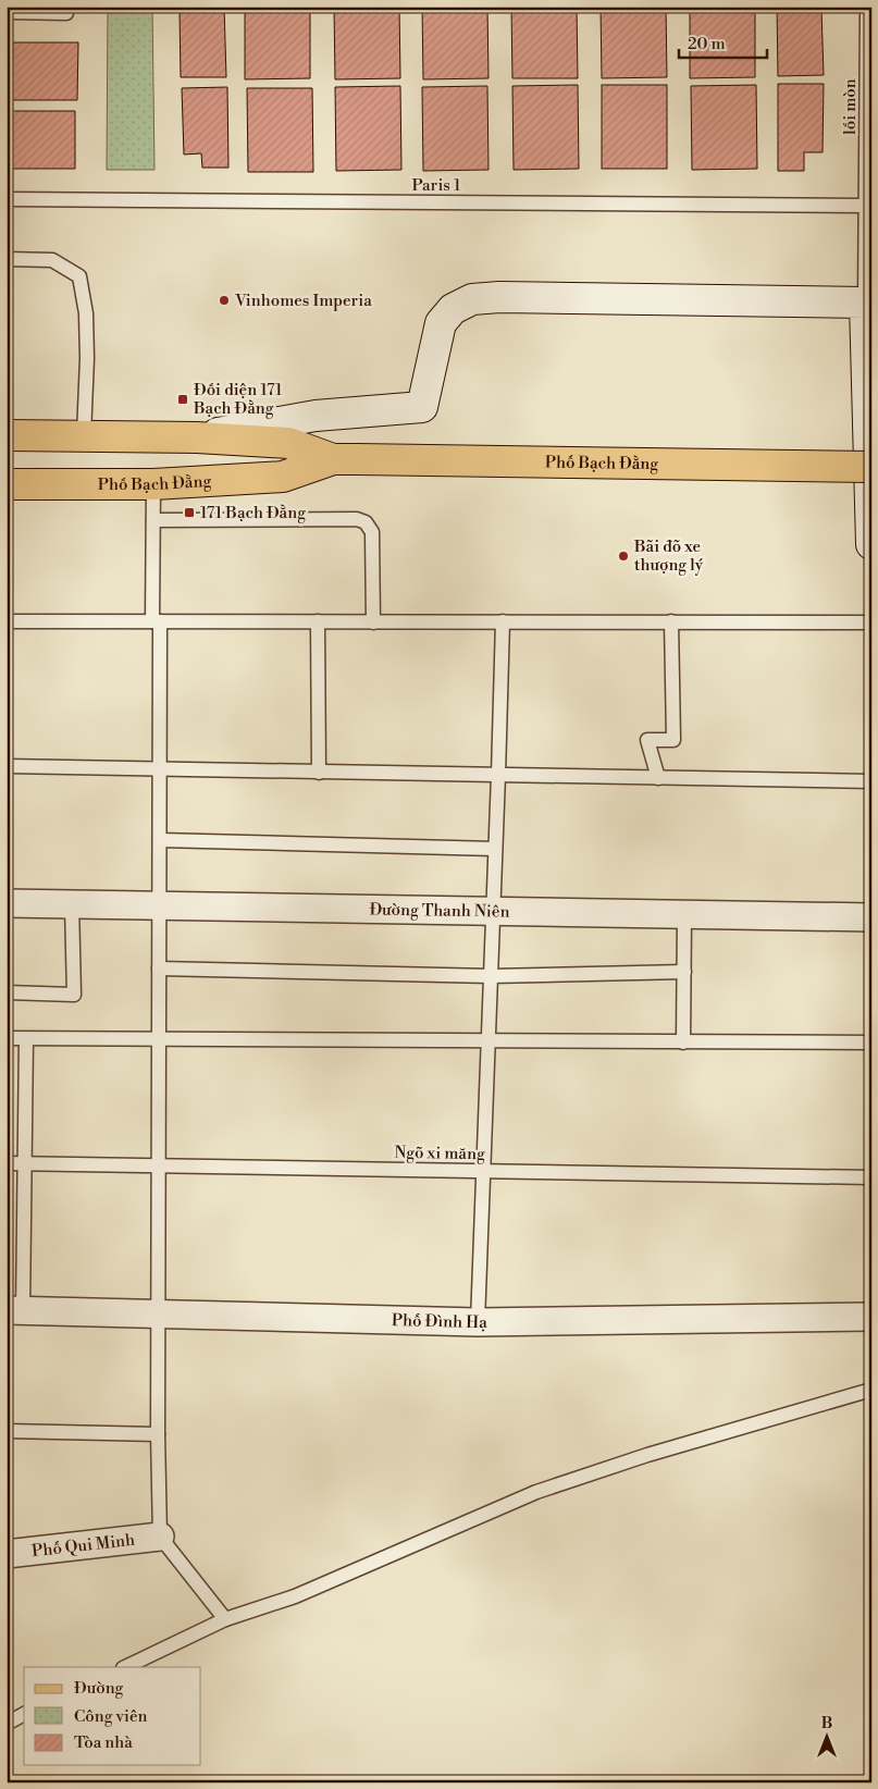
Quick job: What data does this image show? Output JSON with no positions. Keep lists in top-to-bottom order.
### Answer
{
  "streets": {
    "main road": ["Phố Bạch Đằng"],
    "street": ["Đường Thanh Niên", "Phố Đình Hạ", "Phố Qui Minh"],
    "lane": ["lối mòn", "Paris 1", "Ngõ xi măng"]
  },
  "crossings": [
    ["lối mòn", "Paris 1"]
  ],
  "places": {
    "other": ["Vinhomes Imperia", "Bãi đõ xe thượng lý"],
    "transit": ["Đối diện 171 Bạch Đằng", "171 Bạch Đằng"]
  },
  "legend": ["Đường", "Công viên", "Tòa nhà"],
  "scale_bar": "20 m",
  "north": "top"
}
